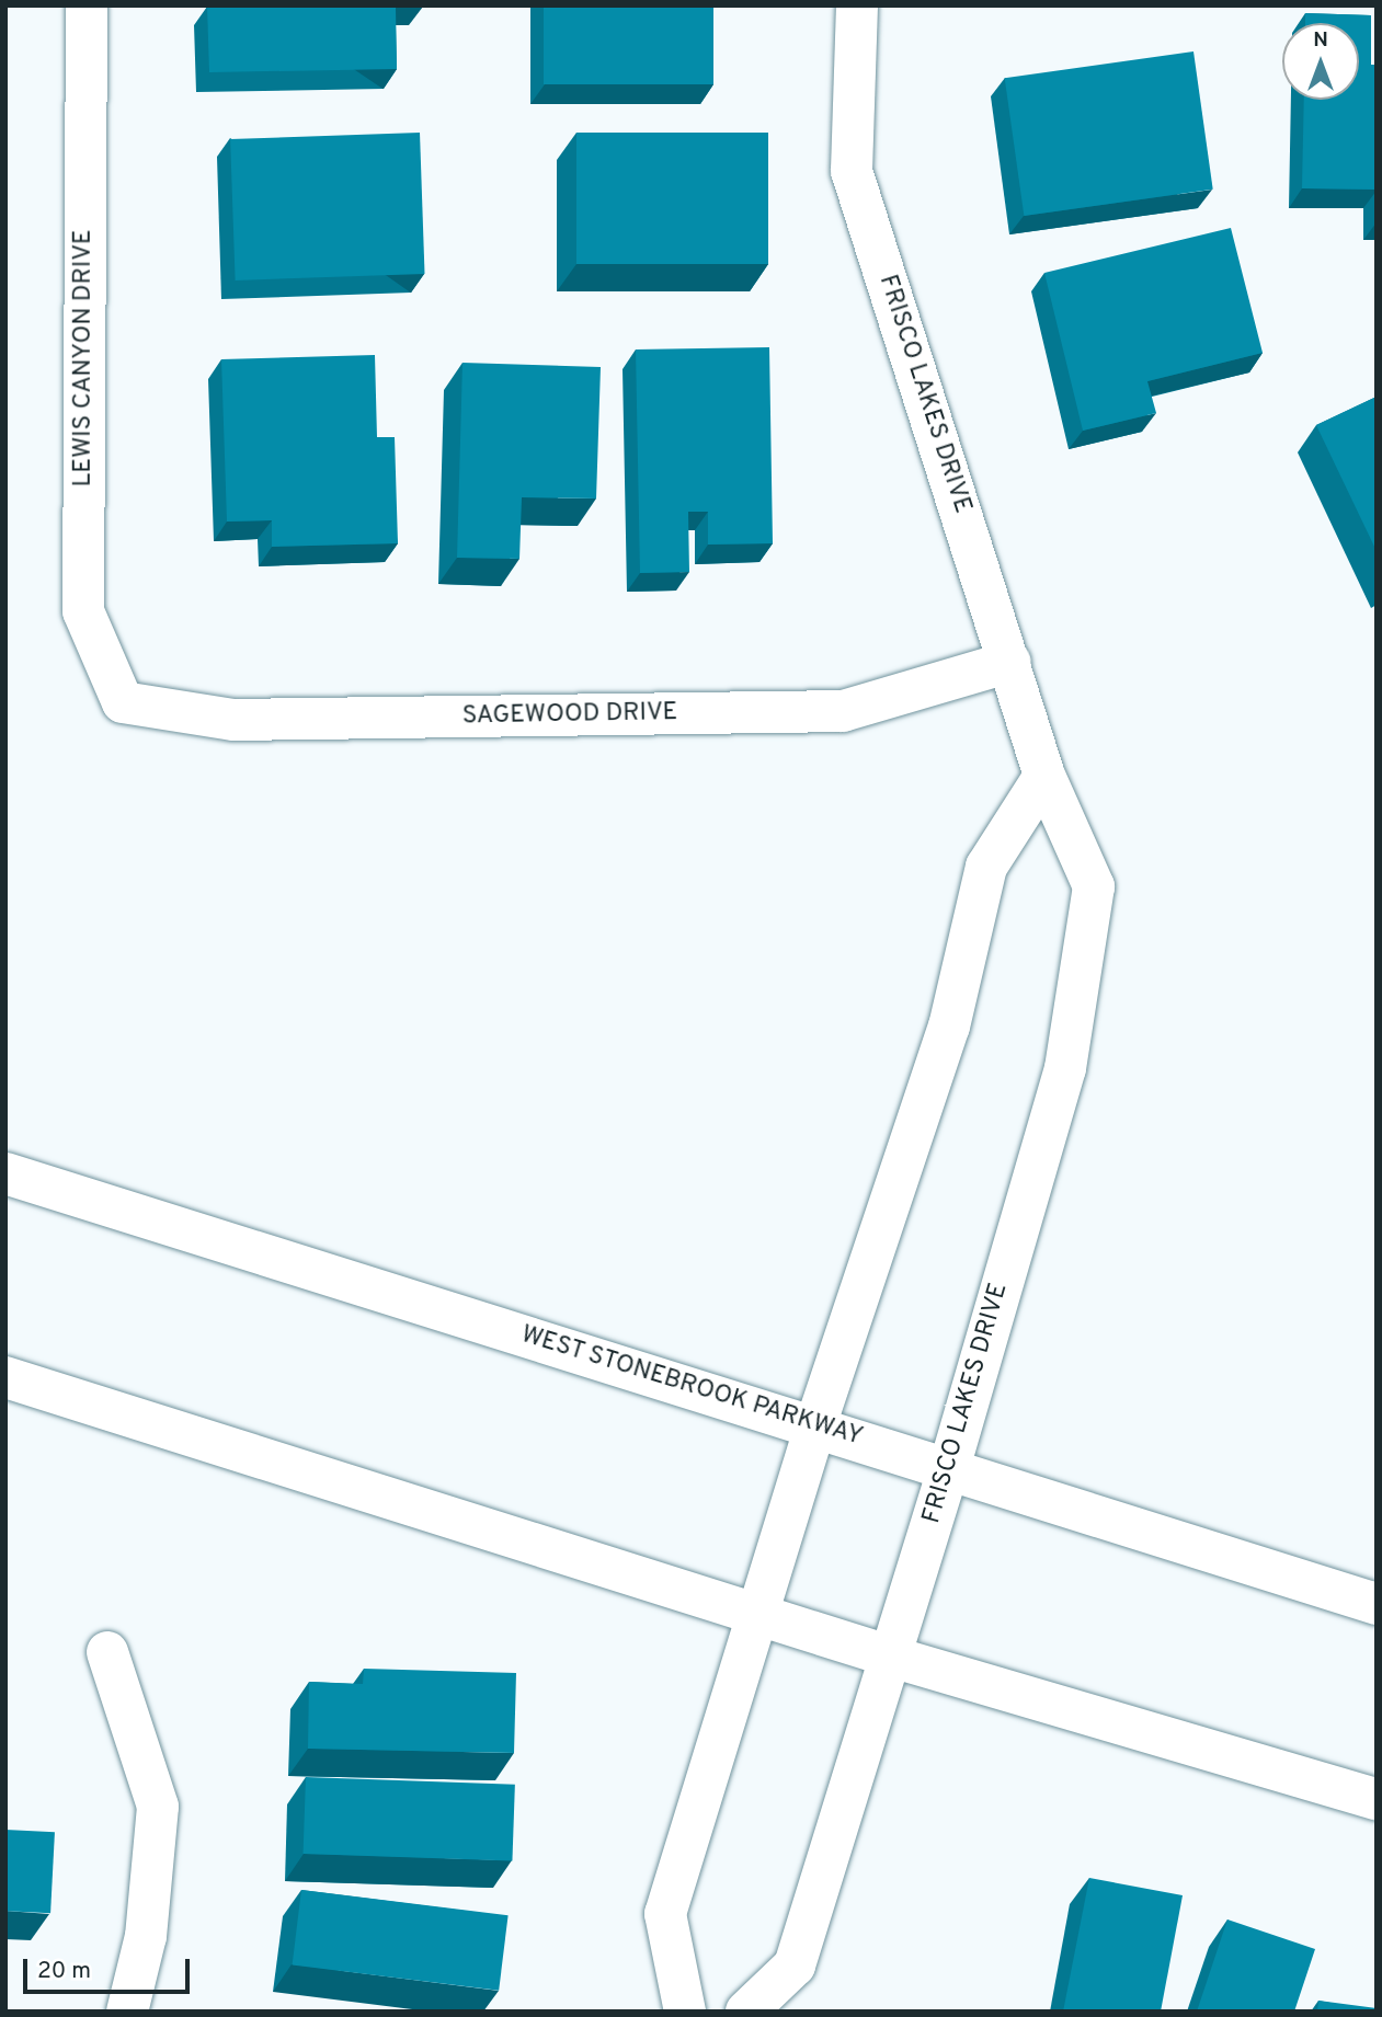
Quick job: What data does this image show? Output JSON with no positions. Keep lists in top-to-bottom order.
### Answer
{
  "streets": {
    "street": [
      "LEWIS CANYON DRIVE",
      "FRISCO LAKES DRIVE",
      "SAGEWOOD DRIVE",
      "WEST STONEBROOK PARKWAY"
    ]
  },
  "crossings": [
    ["LEWIS CANYON DRIVE", "SAGEWOOD DRIVE"],
    ["FRISCO LAKES DRIVE", "SAGEWOOD DRIVE"],
    ["FRISCO LAKES DRIVE", "WEST STONEBROOK PARKWAY"]
  ],
  "scale_bar": "20 m",
  "north": "top"
}
